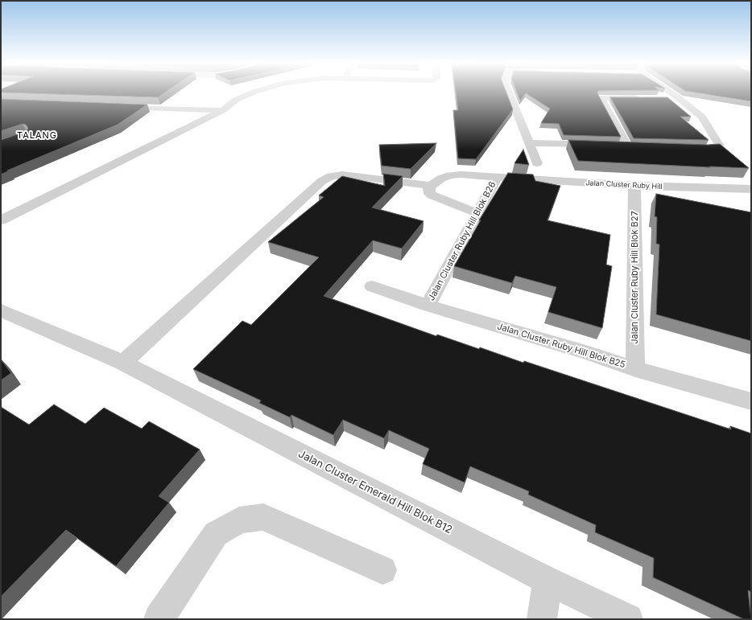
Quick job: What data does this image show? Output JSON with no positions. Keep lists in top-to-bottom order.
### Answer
{
  "streets": {
    "street": [
      "Jalan Cluster Ruby Hill",
      "Jalan Cluster Ruby Hill Blok B26",
      "Jalan Cluster Ruby Hill Blok B27",
      "Jalan Cluster Ruby Hill Blok B25",
      "Jalan Cluster Emerald Hill Blok B12"
    ]
  },
  "crossings": [
    ["Jalan Cluster Ruby Hill", "Jalan Cluster Ruby Hill Blok B26"],
    ["Jalan Cluster Ruby Hill", "Jalan Cluster Ruby Hill Blok B27"],
    ["Jalan Cluster Ruby Hill Blok B26", "Jalan Cluster Ruby Hill Blok B25"],
    ["Jalan Cluster Ruby Hill Blok B27", "Jalan Cluster Ruby Hill Blok B25"]
  ],
  "districts": ["TALANG"]
}
